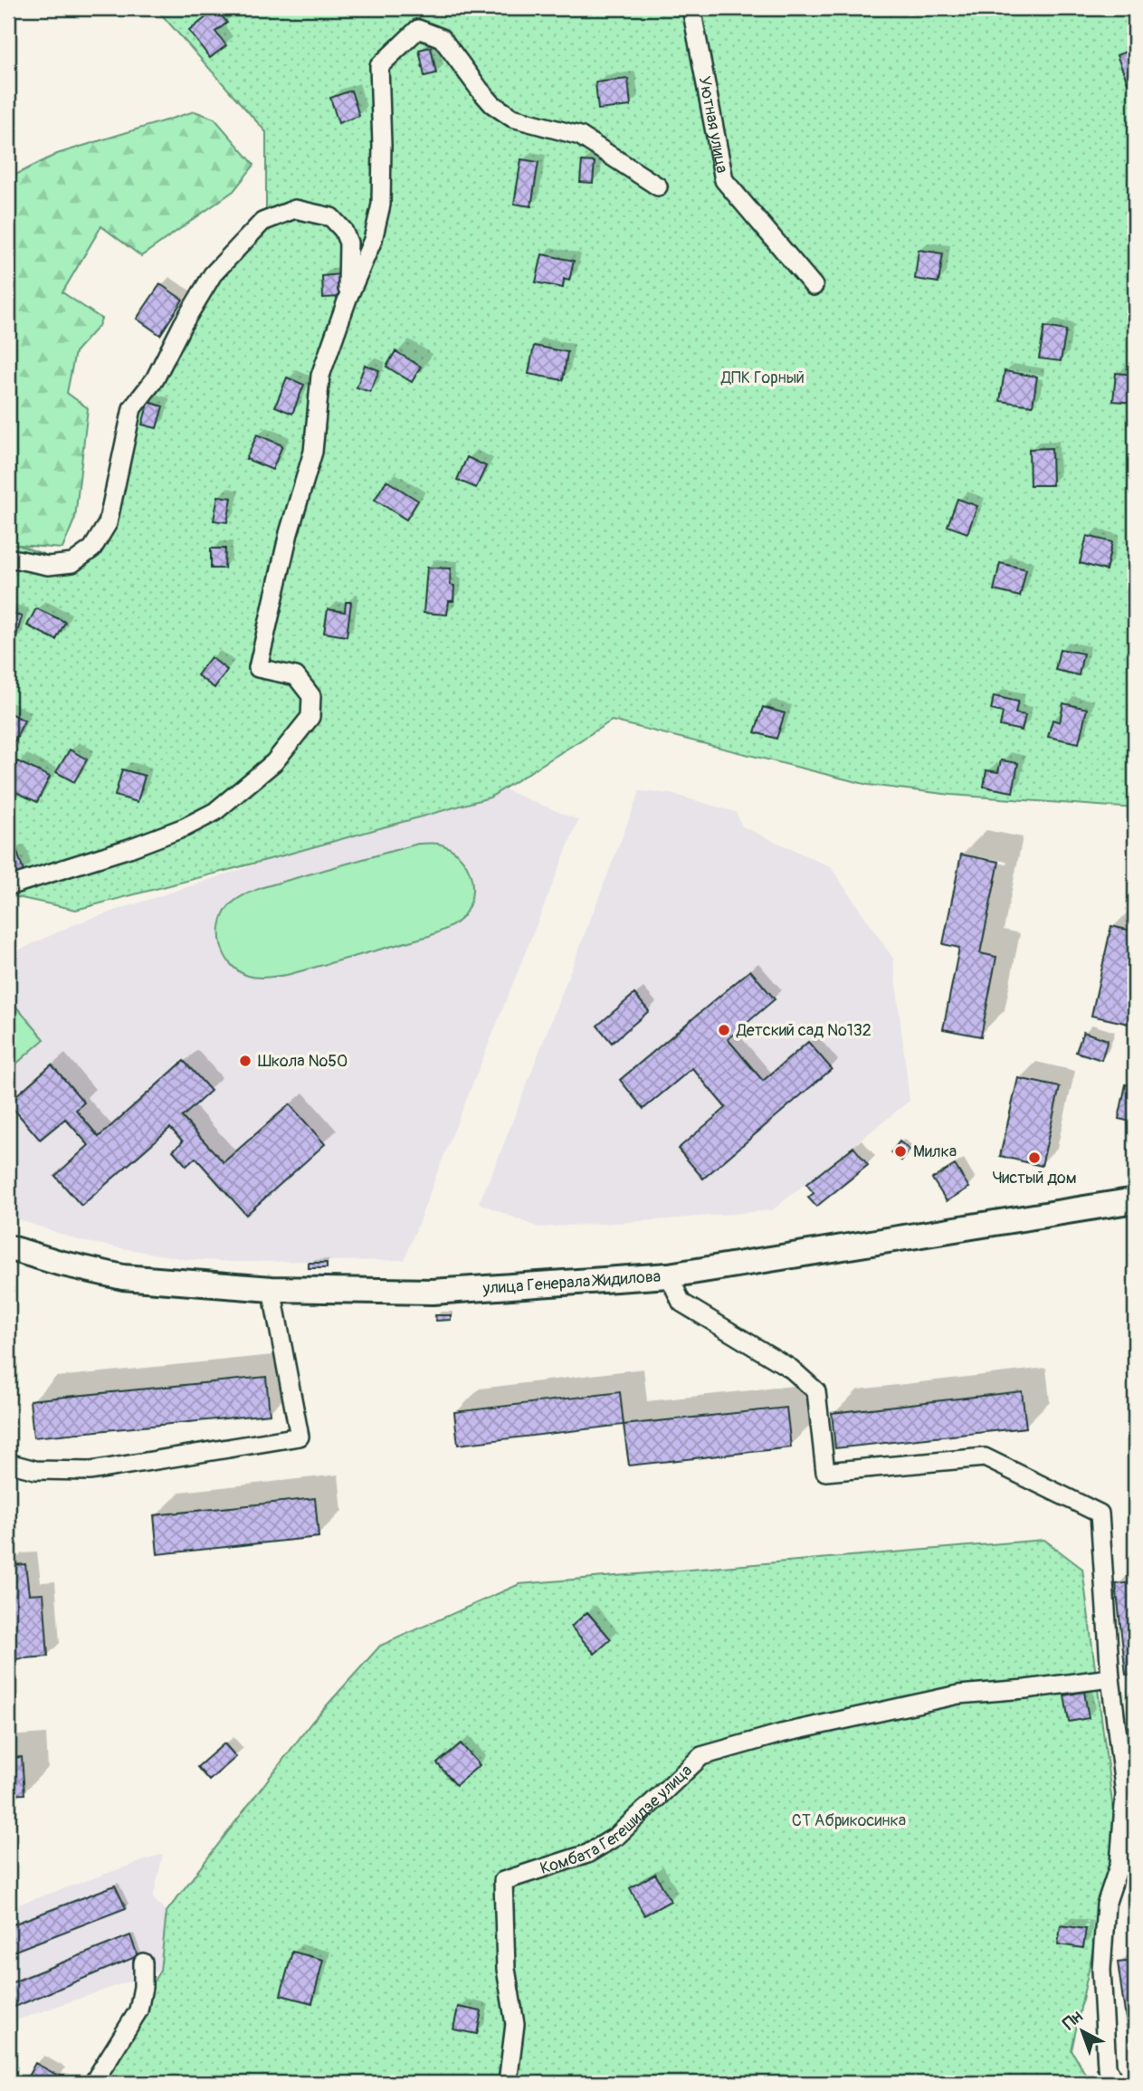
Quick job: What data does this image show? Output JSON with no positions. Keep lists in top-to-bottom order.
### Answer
{
  "streets": {
    "main road": ["улица Генерала Жидилова"],
    "street": ["Уютная улица", "Комбата Гегешидзе улица"]
  },
  "parks": ["ДПК Горный", "СТ Абрикосинка"],
  "places": [
    "Детский сад №132",
    "Школа №50",
    "Милка",
    "Чистый дом"
  ],
  "north": "top left"
}
